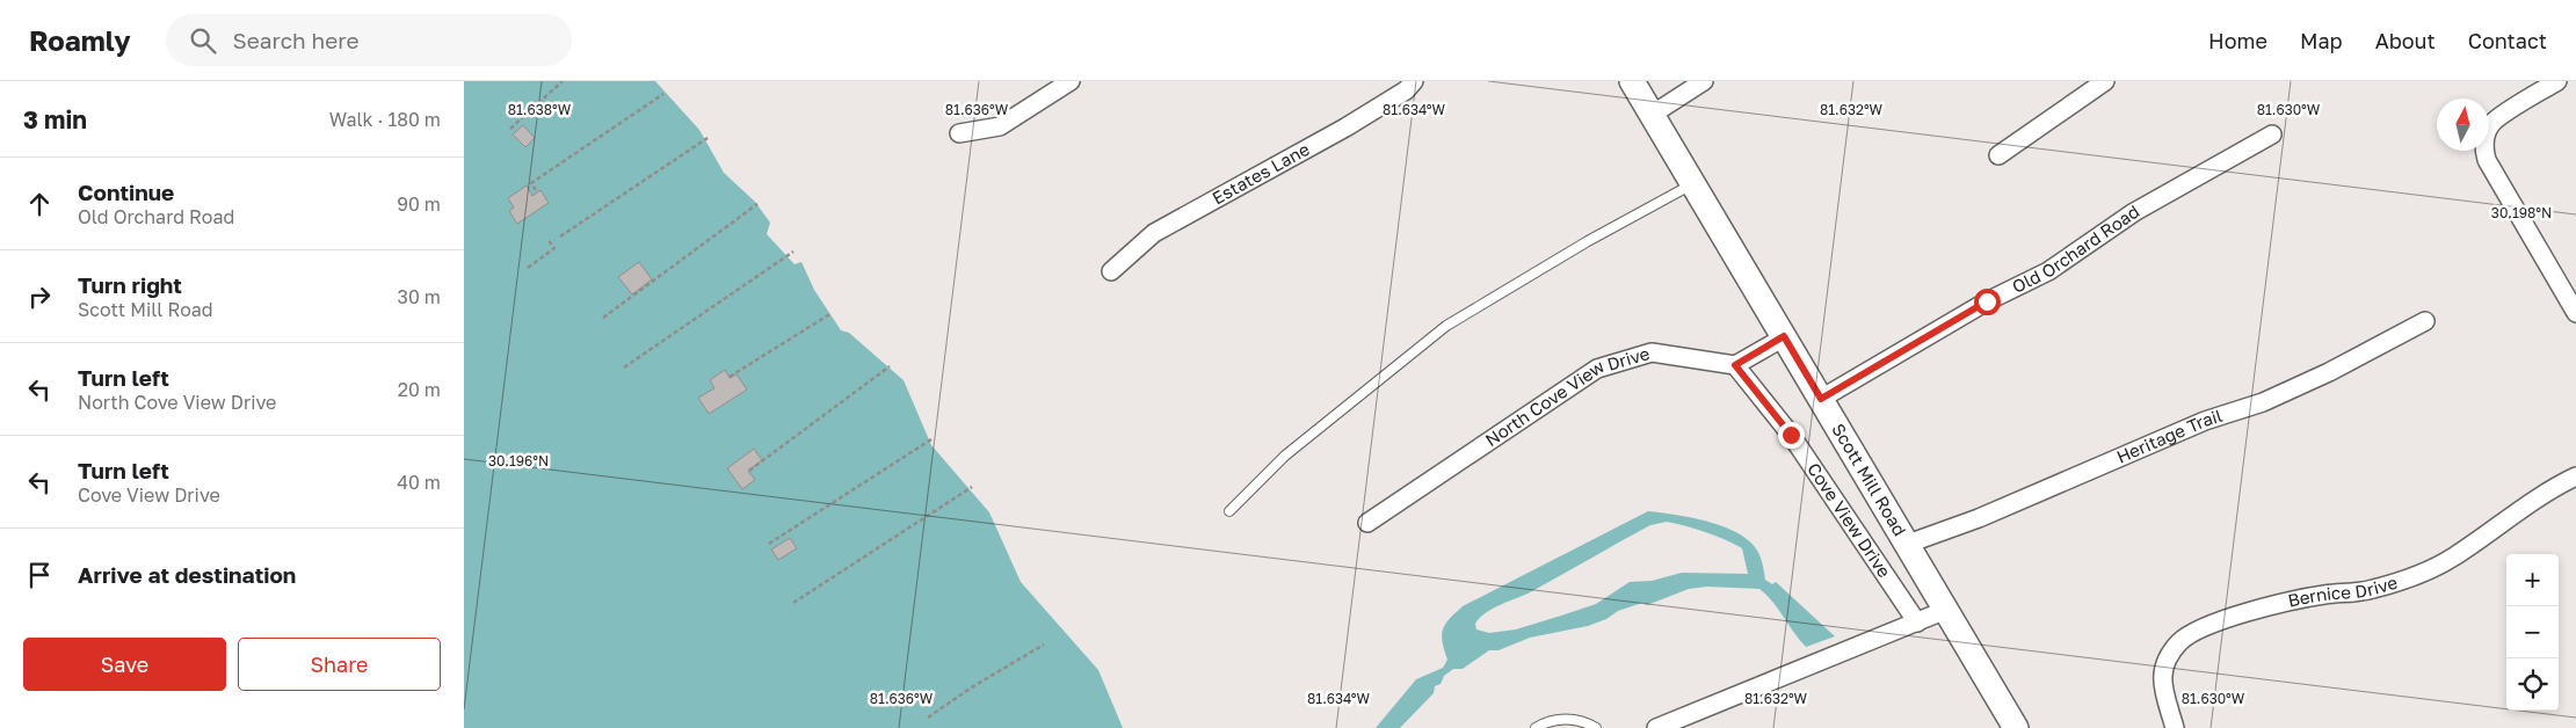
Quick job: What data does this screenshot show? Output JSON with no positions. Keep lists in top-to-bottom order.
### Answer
{
  "streets": {
    "street": [
      "Estates Lane",
      "Old Orchard Road",
      "North Cove View Drive",
      "Heritage Trail",
      "Scott Mill Road",
      "Cove View Drive",
      "Bernice Drive"
    ]
  },
  "crossings": [
    ["Old Orchard Road", "Scott Mill Road"],
    ["North Cove View Drive", "Cove View Drive"],
    ["Heritage Trail", "Scott Mill Road"]
  ],
  "north": "top",
  "page": {
    "header": "Roamly",
    "search": "Search here",
    "nav": [
      "Home",
      "Map",
      "About",
      "Contact"
    ],
    "heading": ["3 min", "Walk · 180 m"],
    "list": [
      ["Continue", "Old Orchard Road", "90 m"],
      ["Turn right", "Scott Mill Road", "30 m"],
      ["Turn left", "North Cove View Drive", "20 m"],
      ["Turn left", "Cove View Drive", "40 m"],
      "Arrive at destination"
    ],
    "map_buttons": ["+", "−"],
    "buttons": ["Save", "Share"]
  },
  "coordinates": [
    "81.638°W",
    "81.636°W",
    "81.634°W",
    "81.632°W",
    "81.630°W",
    "30.198°N",
    "30.196°N"
  ]
}
